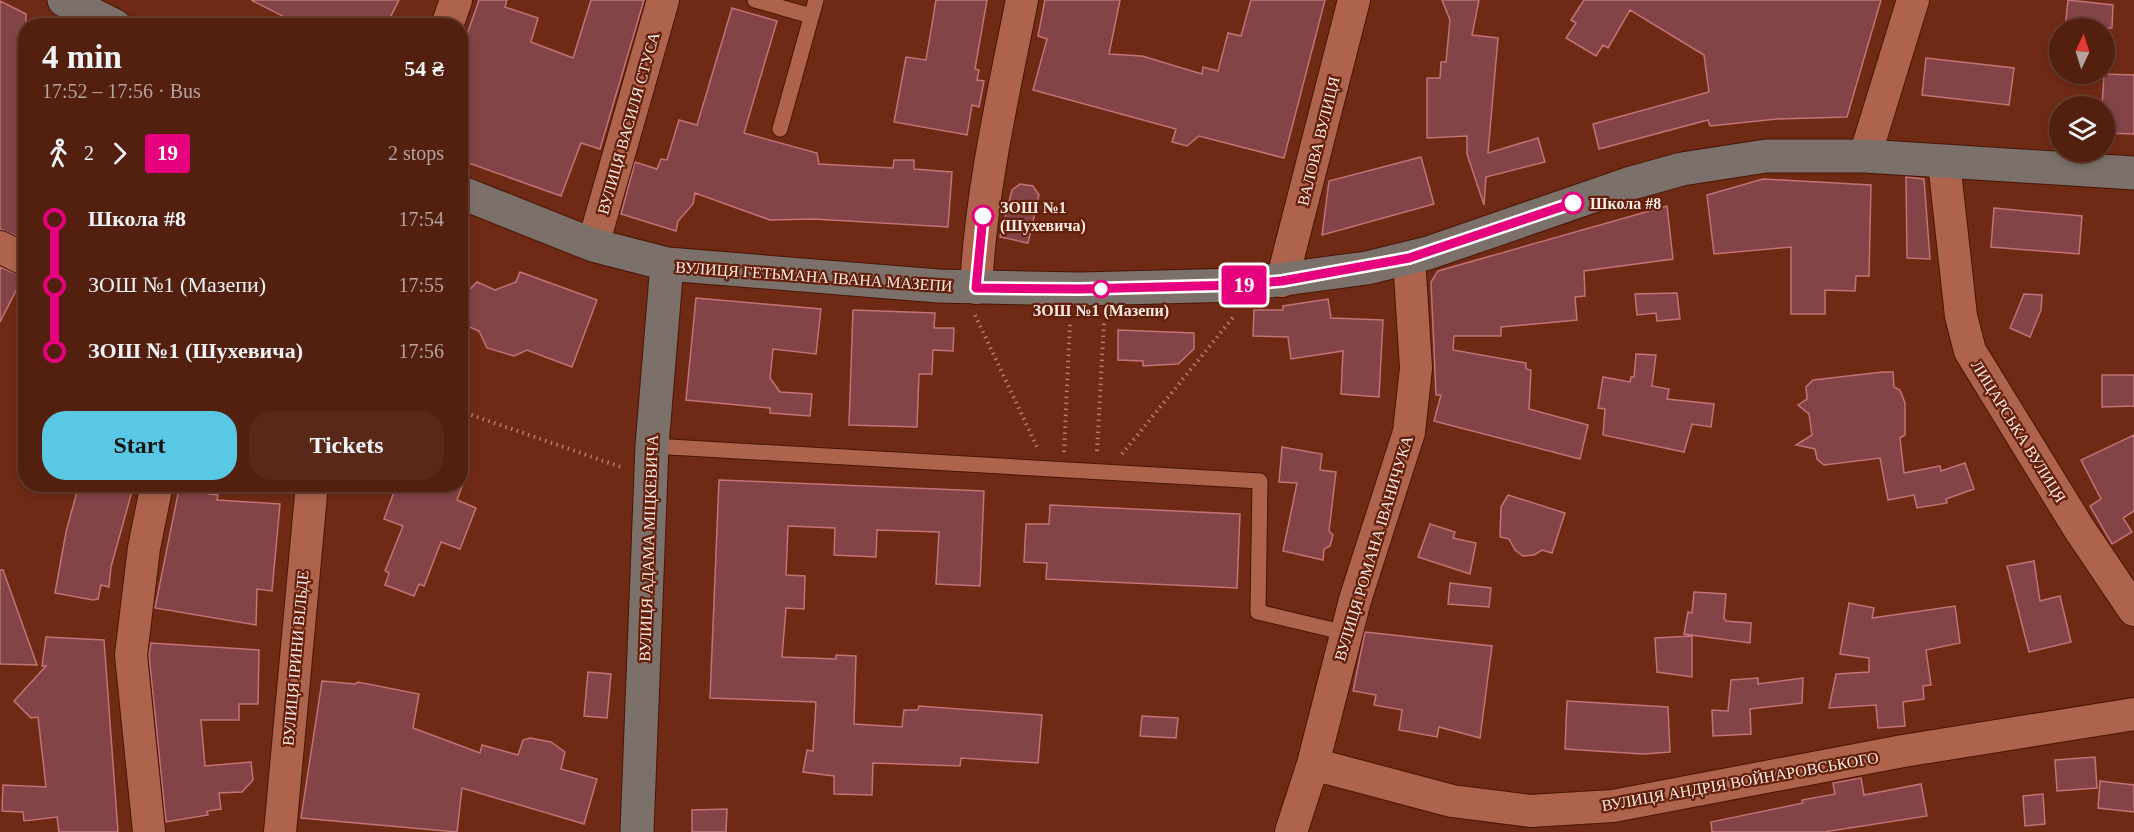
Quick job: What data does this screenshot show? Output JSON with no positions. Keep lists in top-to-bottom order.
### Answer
{
  "streets": {
    "main road": ["ВУЛИЦЯ ГЕТЬМАНА ІВАНА МАЗЕПИ", "ВУЛИЦЯ АДАМА МІЦКЕВИЧА"],
    "street": [
      "ВУЛИЦЯ ВАСИЛЯ СТУСА",
      "ВАЛОВА ВУЛИЦЯ",
      "ЛИЦАРСЬКА ВУЛИЦЯ",
      "ВУЛИЦЯ РОМАНА ІВАНИЧУКА",
      "ВУЛИЦЯ ІРИНИ ВІЛЬДЕ",
      "ВУЛИЦЯ АНДРІЯ ВОЙНАРОВСЬКОГО"
    ]
  },
  "crossings": [
    ["ВУЛИЦЯ ВАСИЛЯ СТУСА", "ВУЛИЦЯ ГЕТЬМАНА ІВАНА МАЗЕПИ"],
    ["ВАЛОВА ВУЛИЦЯ", "ВУЛИЦЯ ГЕТЬМАНА ІВАНА МАЗЕПИ"],
    ["ВУЛИЦЯ ГЕТЬМАНА ІВАНА МАЗЕПИ", "ЛИЦАРСЬКА ВУЛИЦЯ"],
    ["ВУЛИЦЯ ГЕТЬМАНА ІВАНА МАЗЕПИ", "ВУЛИЦЯ АДАМА МІЦКЕВИЧА"],
    ["ВУЛИЦЯ ГЕТЬМАНА ІВАНА МАЗЕПИ", "ВУЛИЦЯ РОМАНА ІВАНИЧУКА"],
    ["ВУЛИЦЯ РОМАНА ІВАНИЧУКА", "ВУЛИЦЯ АНДРІЯ ВОЙНАРОВСЬКОГО"]
  ],
  "places": ["Школа #8", "ЗОШ №1 (Шухевича)", "ЗОШ №1 (Мазепи)"],
  "lines": ["bus line 19"],
  "north": "top",
  "page": {
    "on_map": "19",
    "heading": ["4 min", "17:52 – 17:56 · Bus", "54 ₴"],
    "legs": ["2", "19", "2 stops"],
    "list": [
      {
        "name": "Школа #8",
        "value": "17:54"
      },
      {
        "name": "ЗОШ №1 (Мазепи)",
        "value": "17:55"
      },
      {
        "name": "ЗОШ №1 (Шухевича)",
        "value": "17:56"
      }
    ],
    "buttons": ["Start", "Tickets"]
  }
}
